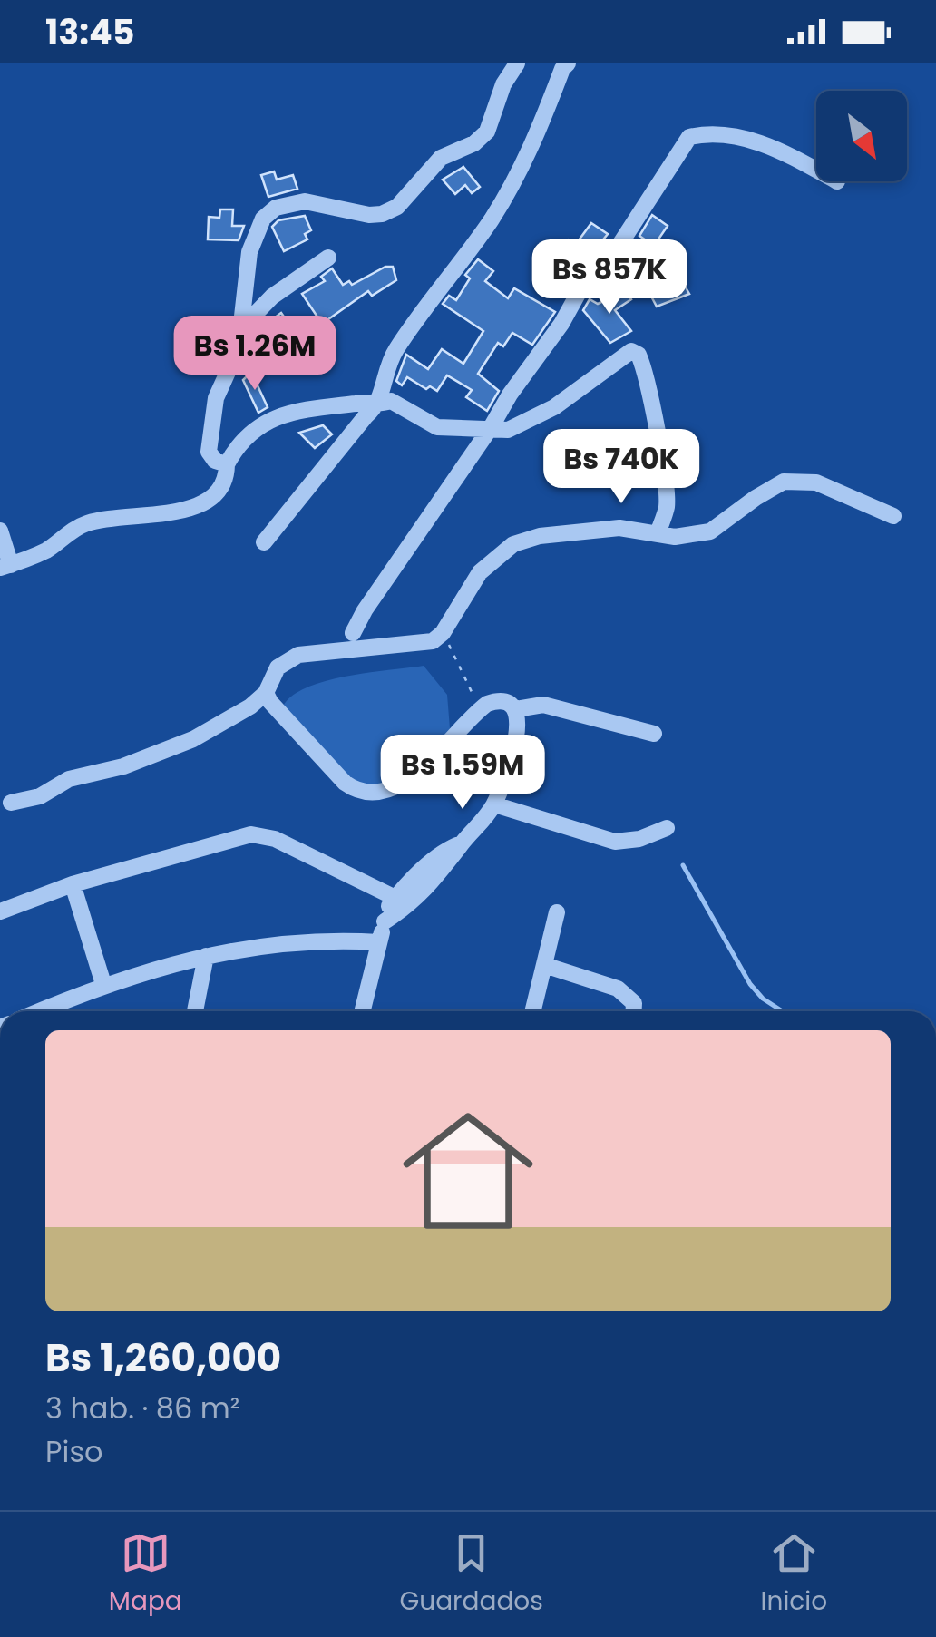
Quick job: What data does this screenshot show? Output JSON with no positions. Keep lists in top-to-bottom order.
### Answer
{
  "north": "bottom right",
  "page": {
    "status": "13:45",
    "price": [
      "Bs 857K",
      "Bs 1.26M",
      "Bs 740K",
      "Bs 1.59M"
    ],
    "list": [
      {
        "name": "Bs 1,260,000",
        "note": "3 hab. · 86 m² · Piso"
      }
    ],
    "tabs": ["Mapa", "Guardados", "Inicio"]
  }
}
